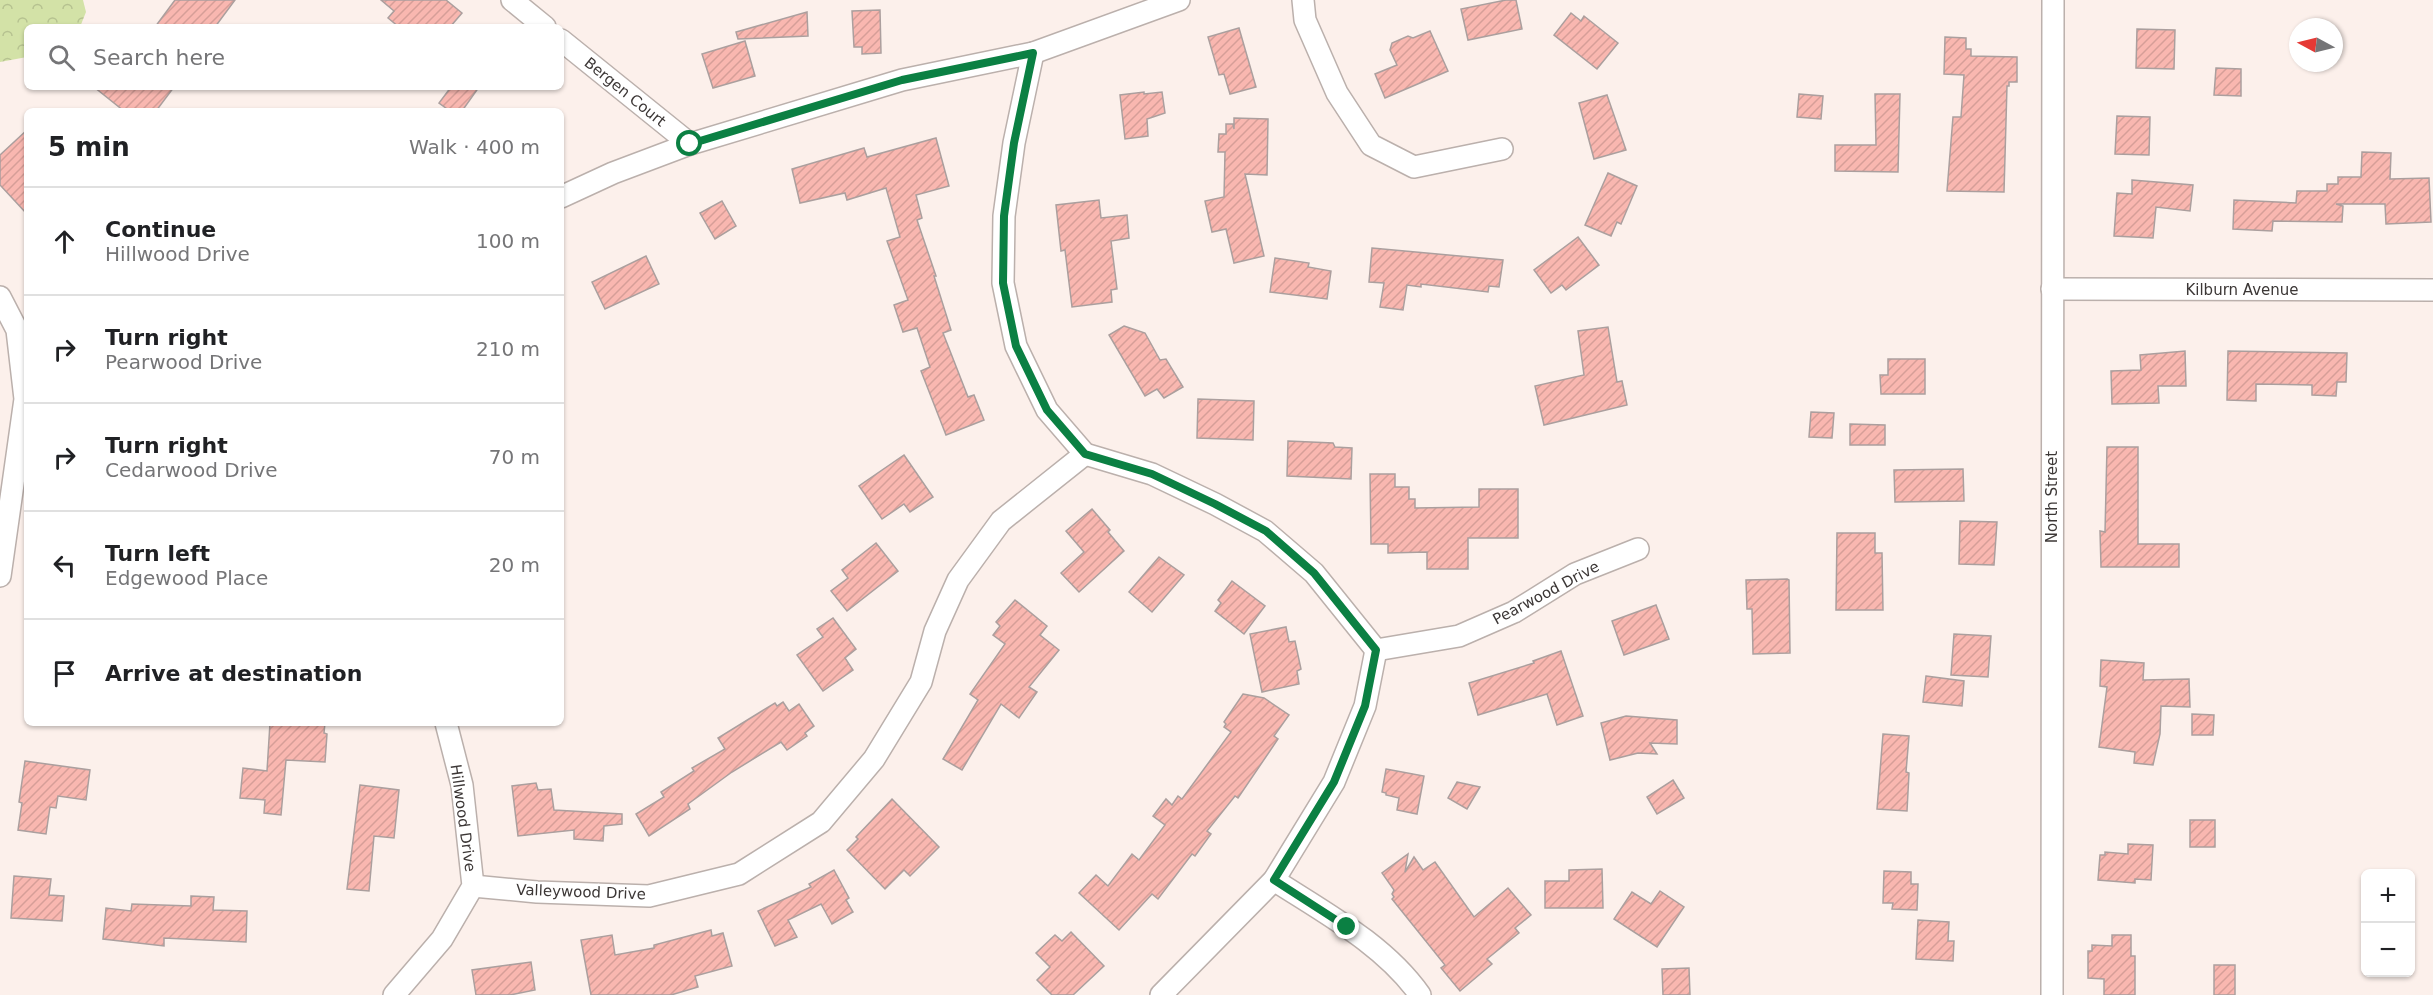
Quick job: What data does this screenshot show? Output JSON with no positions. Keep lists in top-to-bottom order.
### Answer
{
  "streets": {
    "street": [
      "Bergen Court",
      "Kilburn Avenue",
      "North Street",
      "Pearwood Drive",
      "Hillwood Drive",
      "Valleywood Drive"
    ]
  },
  "crossings": [
    ["Kilburn Avenue", "North Street"],
    ["Hillwood Drive", "Valleywood Drive"]
  ],
  "north": "left",
  "page": {
    "search": "Search here",
    "heading": ["5 min", "Walk · 400 m"],
    "list": [
      ["Continue", "Hillwood Drive", "100 m"],
      ["Turn right", "Pearwood Drive", "210 m"],
      ["Turn right", "Cedarwood Drive", "70 m"],
      ["Turn left", "Edgewood Place", "20 m"],
      "Arrive at destination"
    ],
    "map_buttons": ["+", "−"]
  }
}
